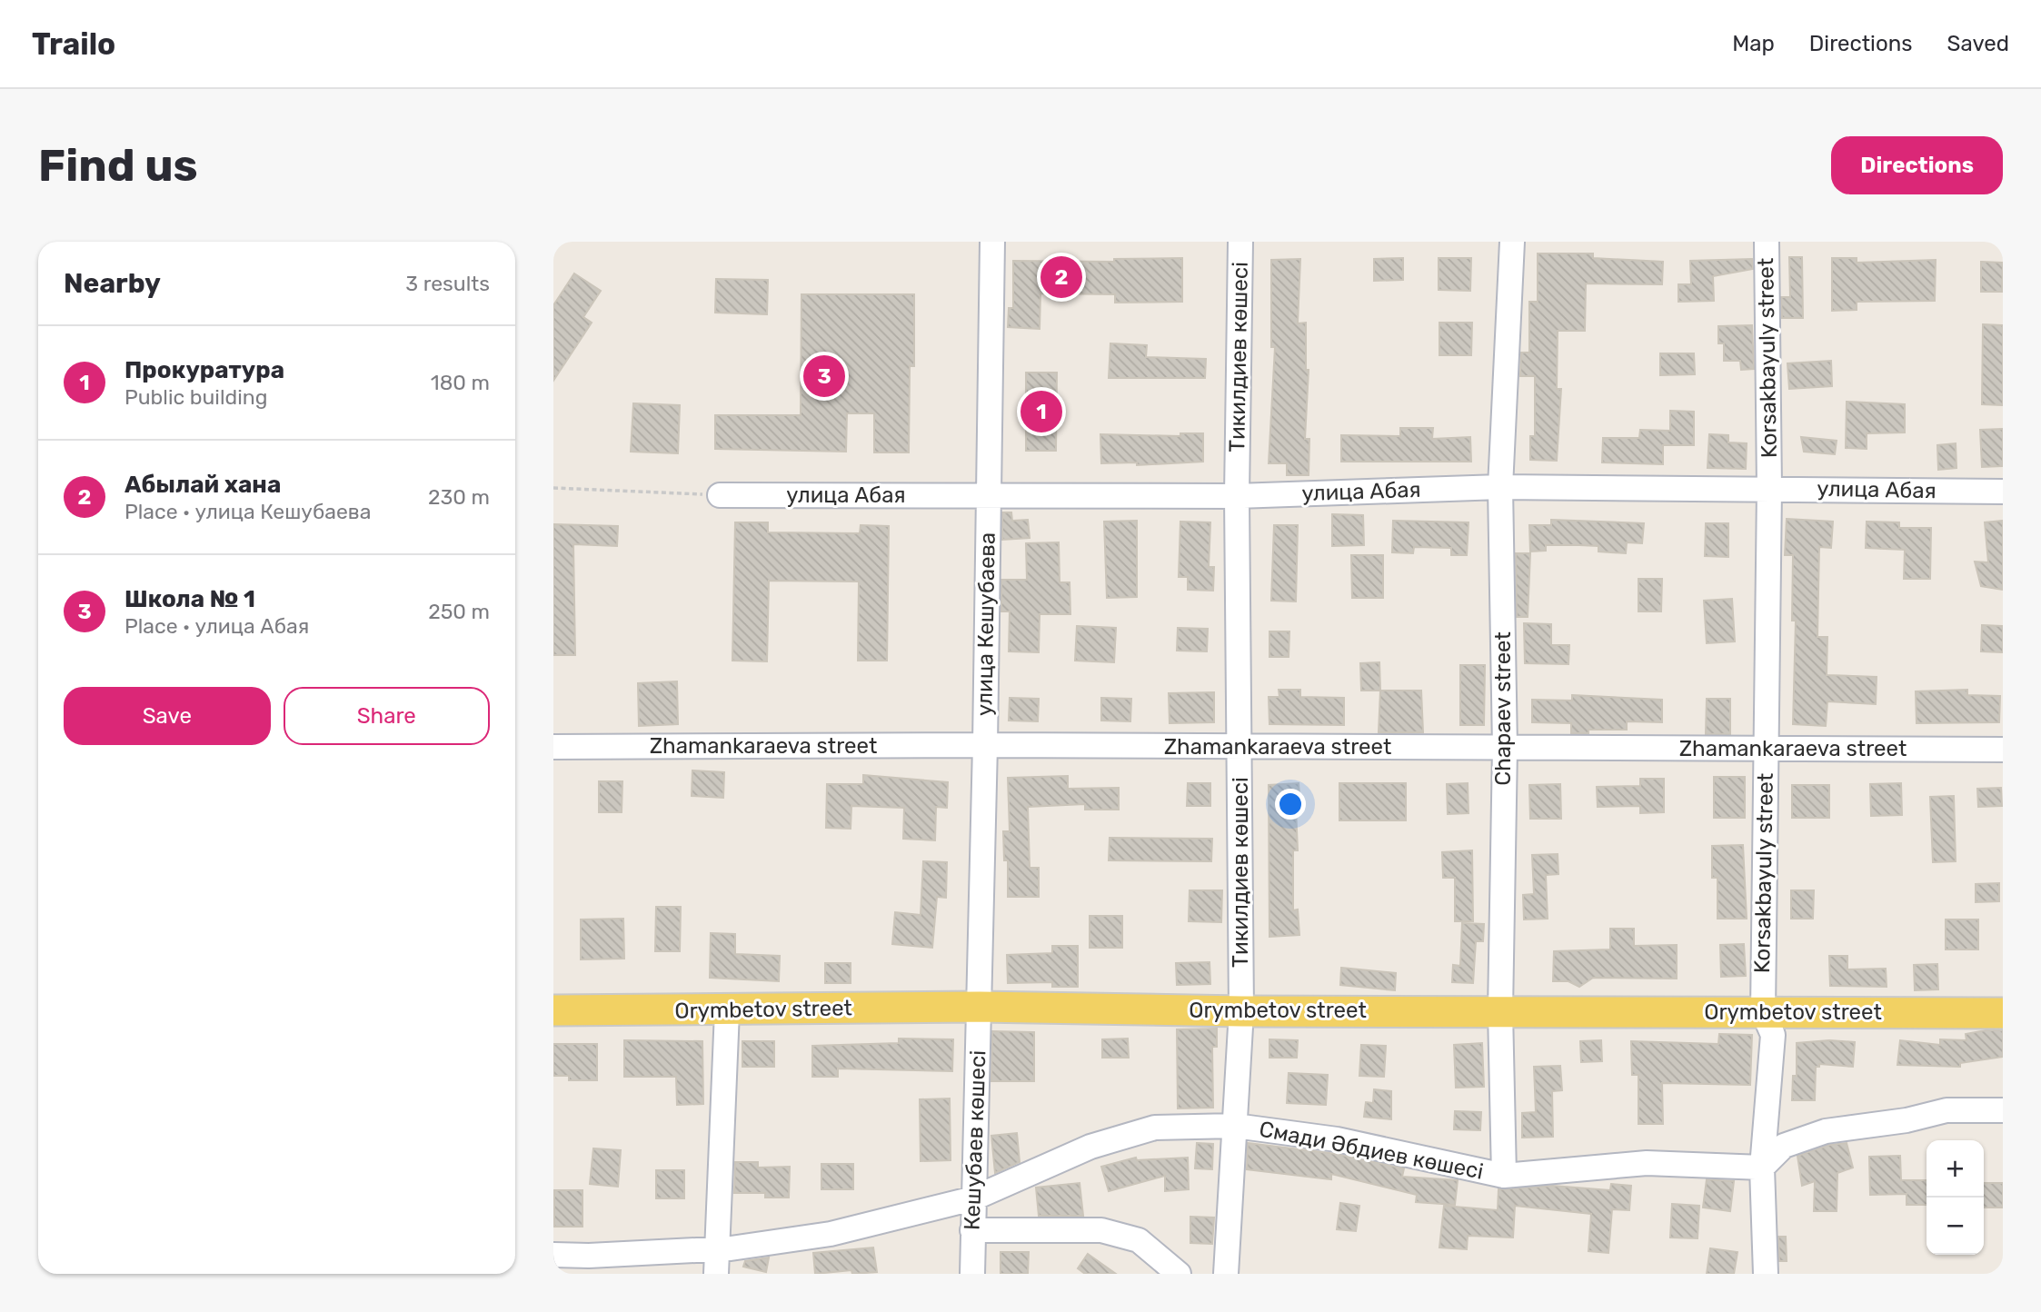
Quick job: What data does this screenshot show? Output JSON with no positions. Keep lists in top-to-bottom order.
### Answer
{
  "streets": {
    "main road": ["Orymbetov street"],
    "street": [
      "Тикилдиев көшесі",
      "Korsakbayuly street",
      "улица Абая",
      "улица Кешубаева",
      "Chapaev street",
      "Zhamankaraeva street",
      "Кешубаев көшесі",
      "Смади Әбдиев көшесі"
    ]
  },
  "crossings": [
    ["Тикилдиев көшесі", "улица Абая"],
    ["Тикилдиев көшесі", "Zhamankaraeva street"],
    ["Тикилдиев көшесі", "Orymbetov street"],
    ["Тикилдиев көшесі", "Смади Әбдиев көшесі"],
    ["Korsakbayuly street", "улица Абая"],
    ["Korsakbayuly street", "Zhamankaraeva street"],
    ["Korsakbayuly street", "Orymbetov street"],
    ["Korsakbayuly street", "Смади Әбдиев көшесі"],
    ["улица Абая", "улица Кешубаева"],
    ["улица Абая", "Chapaev street"],
    ["улица Кешубаева", "Zhamankaraeva street"],
    ["улица Кешубаева", "Orymbetov street"],
    ["улица Кешубаева", "Кешубаев көшесі"],
    ["Chapaev street", "Zhamankaraeva street"],
    ["Chapaev street", "Orymbetov street"],
    ["Chapaev street", "Смади Әбдиев көшесі"],
    ["Orymbetov street", "Кешубаев көшесі"],
    ["Кешубаев көшесі", "Смади Әбдиев көшесі"]
  ],
  "page": {
    "header": "Trailo",
    "nav": ["Map", "Directions", "Saved"],
    "buttons": [
      "Directions",
      ["Save", "Share"]
    ],
    "title": "Find us",
    "heading": ["Nearby", "3 results"],
    "pins": ["2", "3", "1"],
    "list": [
      {
        "mark": "1",
        "name": "Прокуратура",
        "note": "Public building",
        "value": "180 m"
      },
      {
        "mark": "2",
        "name": "Абылай хана",
        "note": "Place · улица Кешубаева",
        "value": "230 m"
      },
      {
        "mark": "3",
        "name": "Школа № 1",
        "note": "Place · улица Абая",
        "value": "250 m"
      }
    ],
    "map_buttons": ["+", "−"]
  }
}
